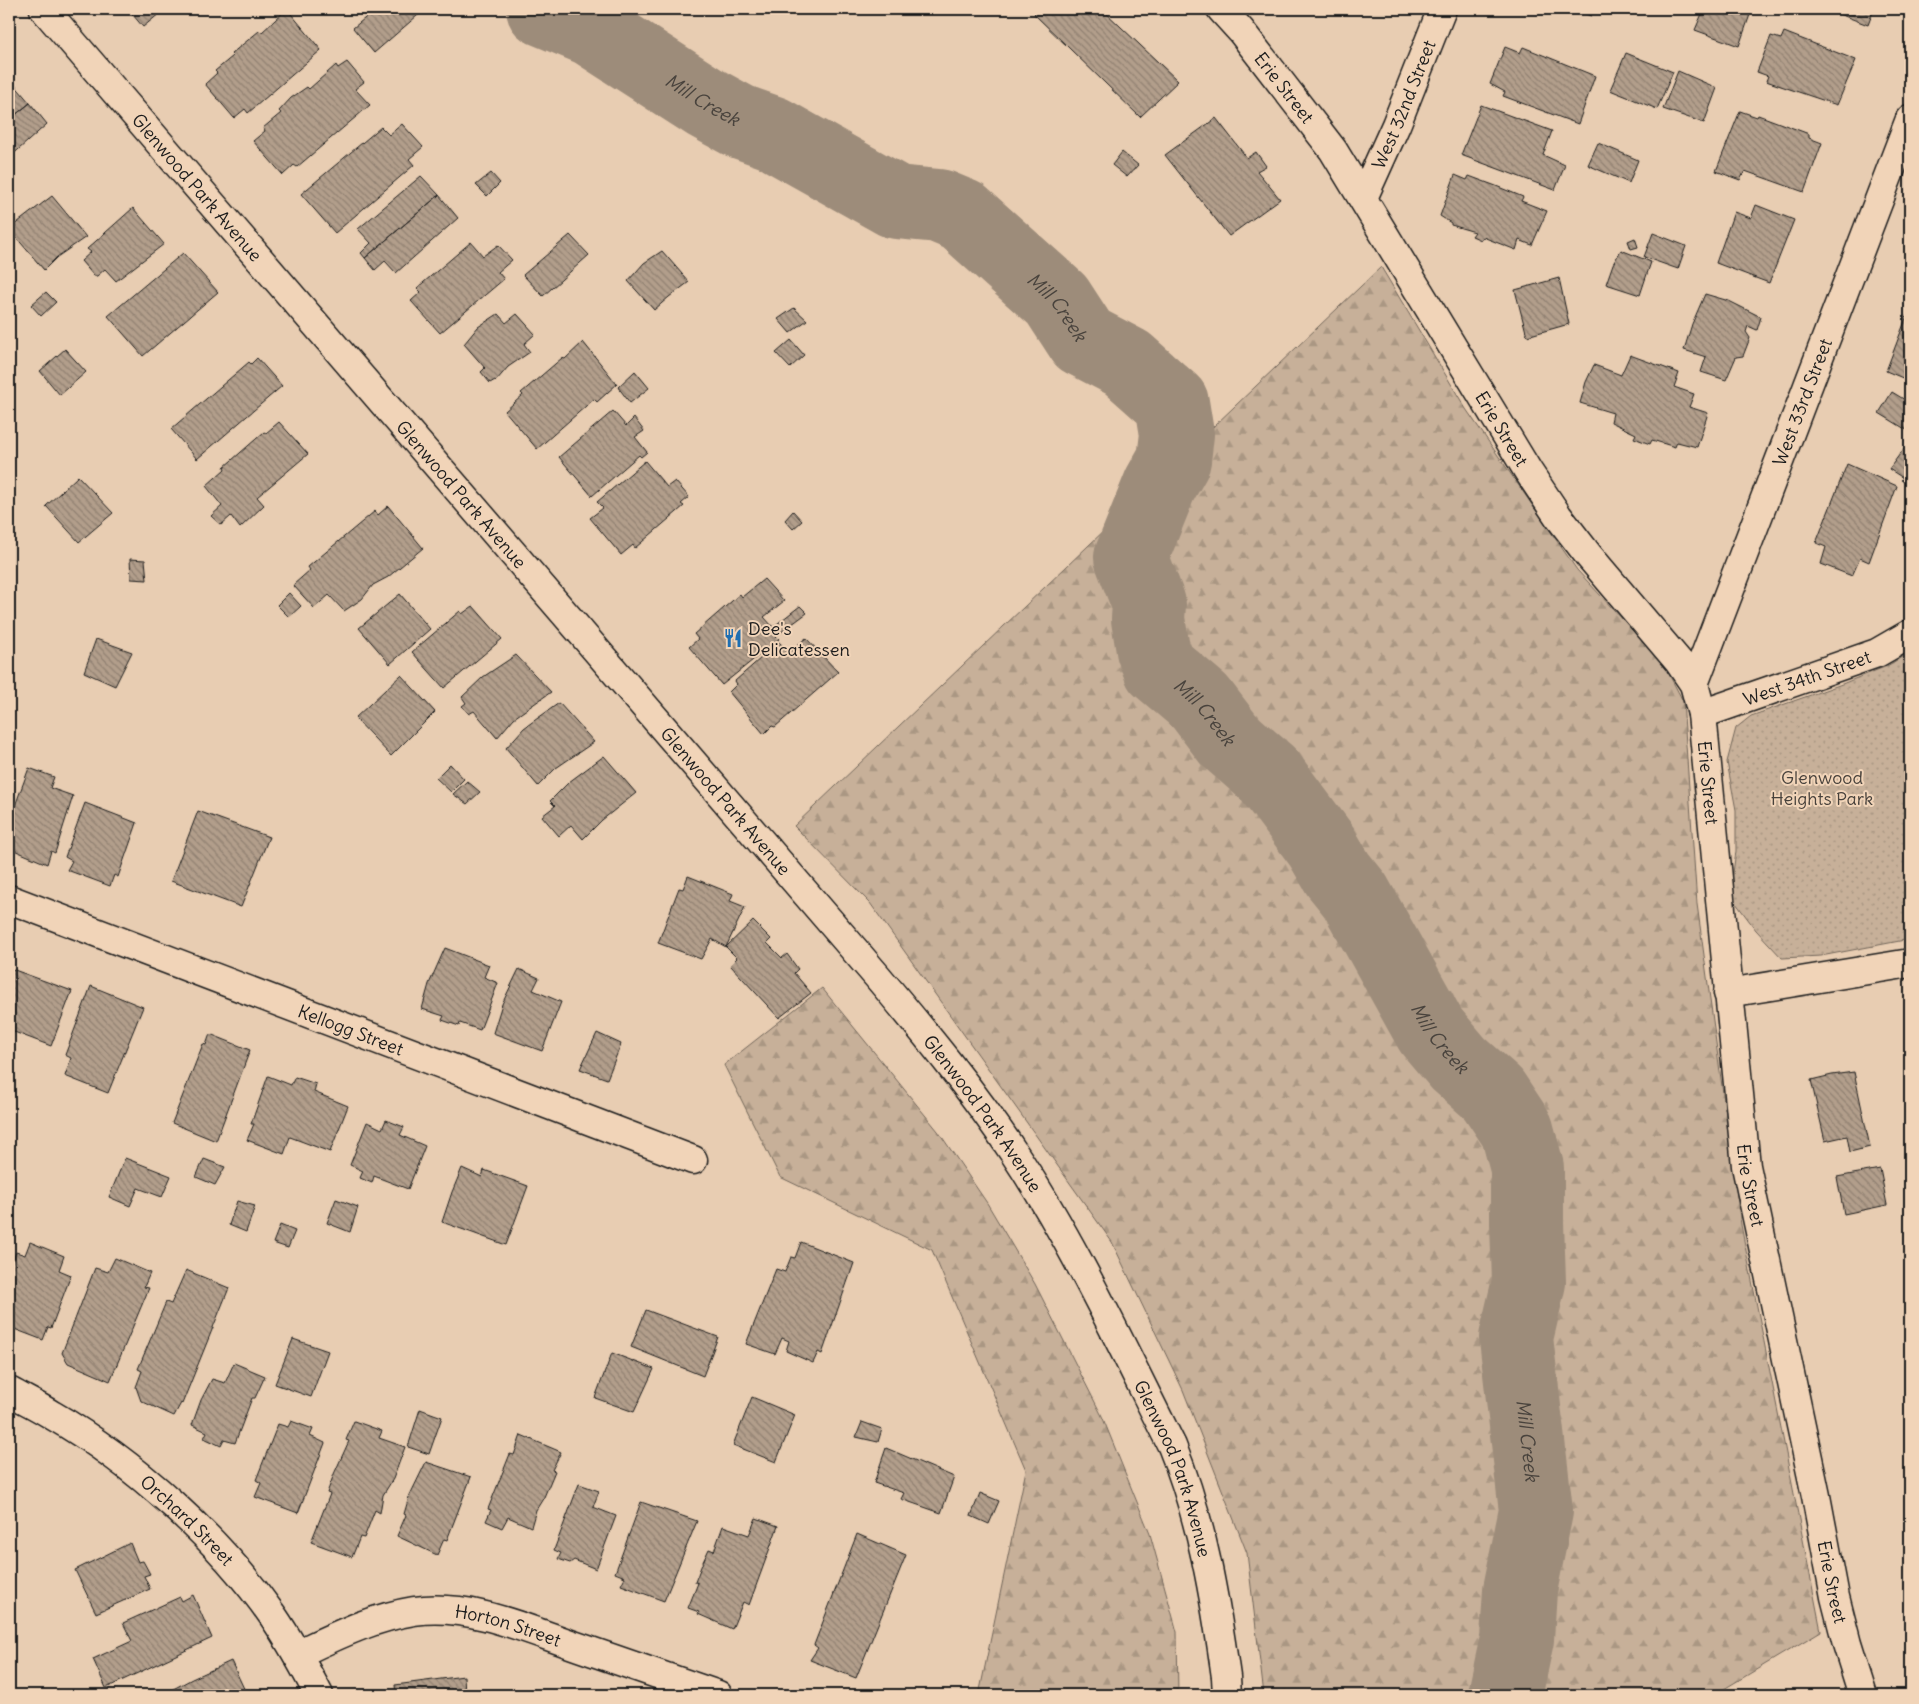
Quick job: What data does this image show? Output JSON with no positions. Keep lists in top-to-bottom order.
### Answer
{
  "streets": {
    "street": [
      "Erie Street",
      "West 32nd Street",
      "Glenwood Park Avenue",
      "West 33rd Street",
      "West 34th Street",
      "Kellogg Street",
      "Orchard Street",
      "Horton Street"
    ]
  },
  "crossings": [
    ["Erie Street", "West 32nd Street"],
    ["Erie Street", "West 33rd Street"],
    ["Erie Street", "West 34th Street"],
    ["Orchard Street", "Horton Street"]
  ],
  "water": ["Mill Creek"],
  "parks": ["Glenwood Heights Park"],
  "places": {
    "restaurant": ["Dee's Delicatessen"]
  }
}
